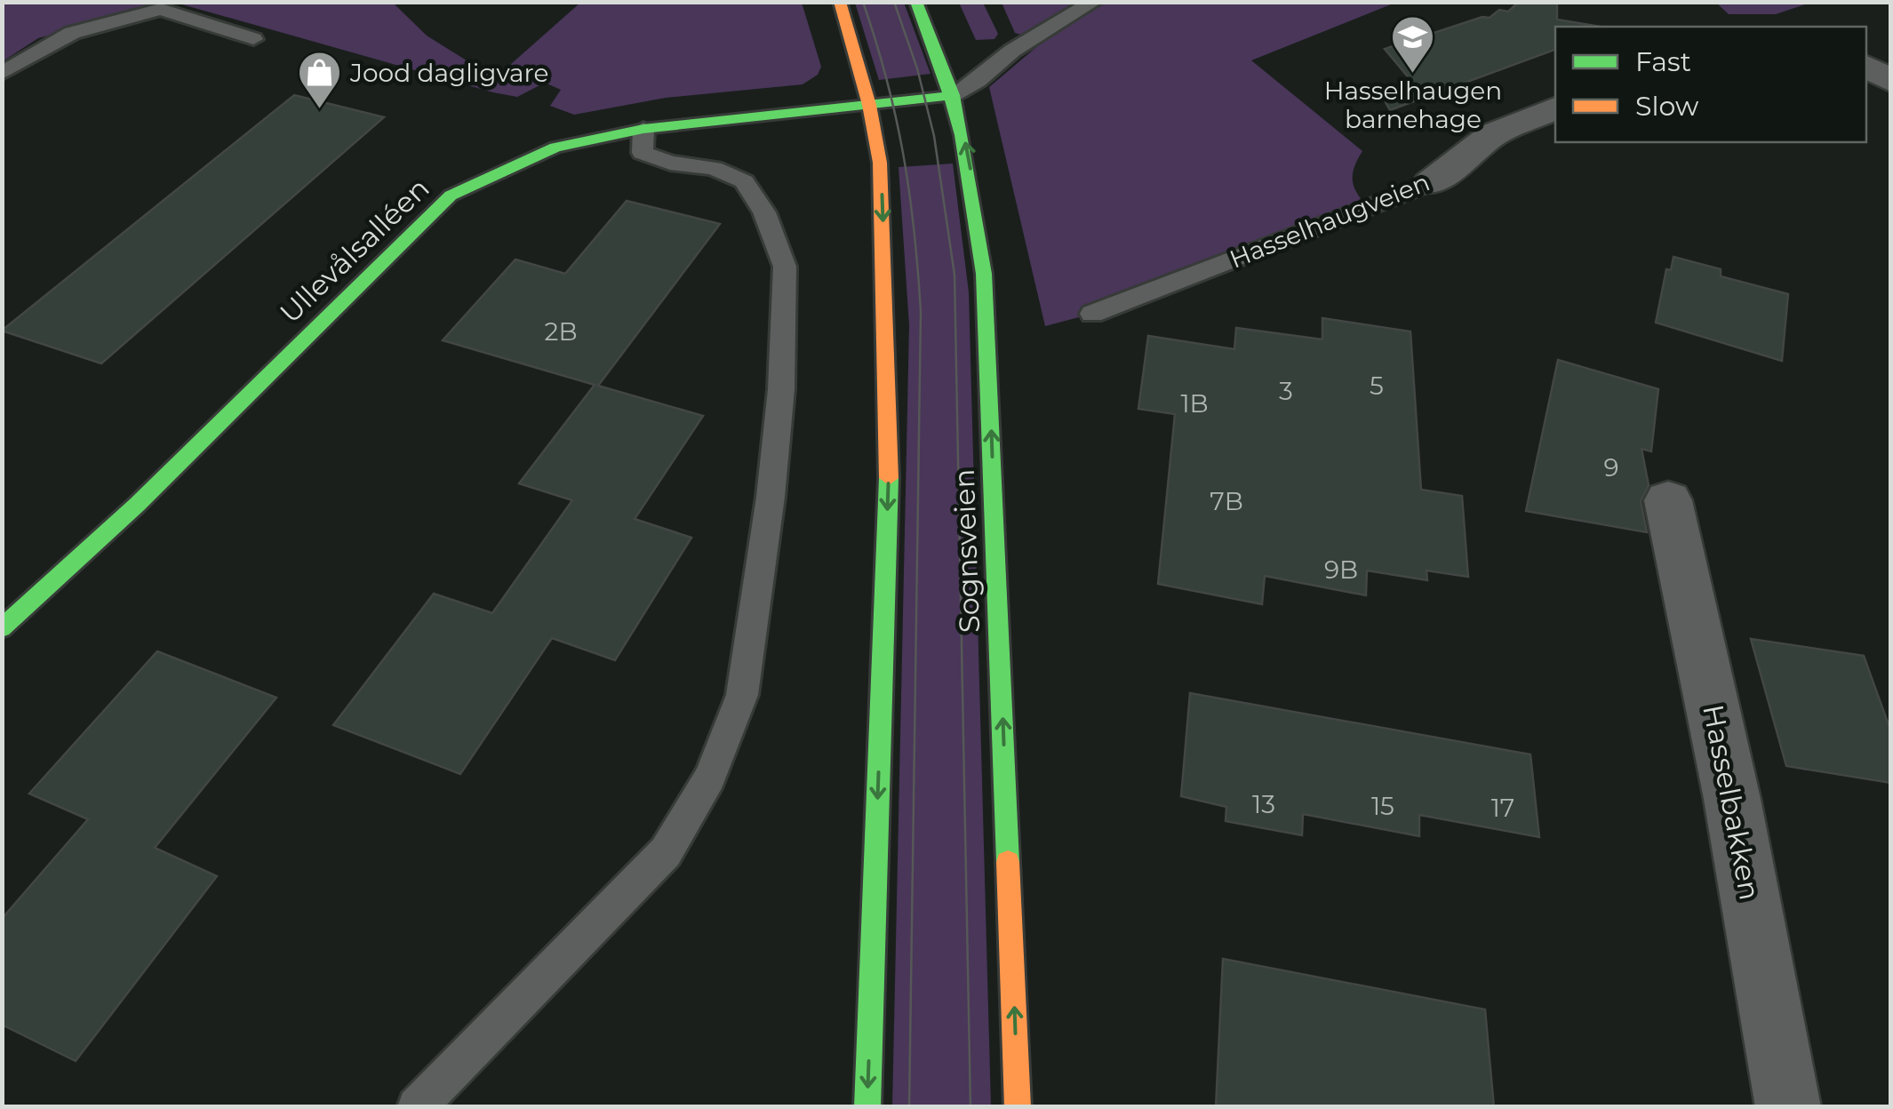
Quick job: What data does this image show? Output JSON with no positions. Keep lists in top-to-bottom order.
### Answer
{
  "streets": {
    "main road": ["Ullevålsalléen", "Sognsveien"],
    "street": ["Hasselhaugveien", "Hasselbakken"]
  },
  "crossings": [
    ["Ullevålsalléen", "Sognsveien"]
  ],
  "places": {
    "school or university": ["Hasselhaugen barnehage"],
    "shop": ["Jood dagligvare"]
  },
  "house_numbers": [
    "2B",
    "5",
    "3",
    "1B",
    "9",
    "7B",
    "9B",
    "13",
    "15",
    "17"
  ],
  "legend": ["Fast", "Slow"]
}
